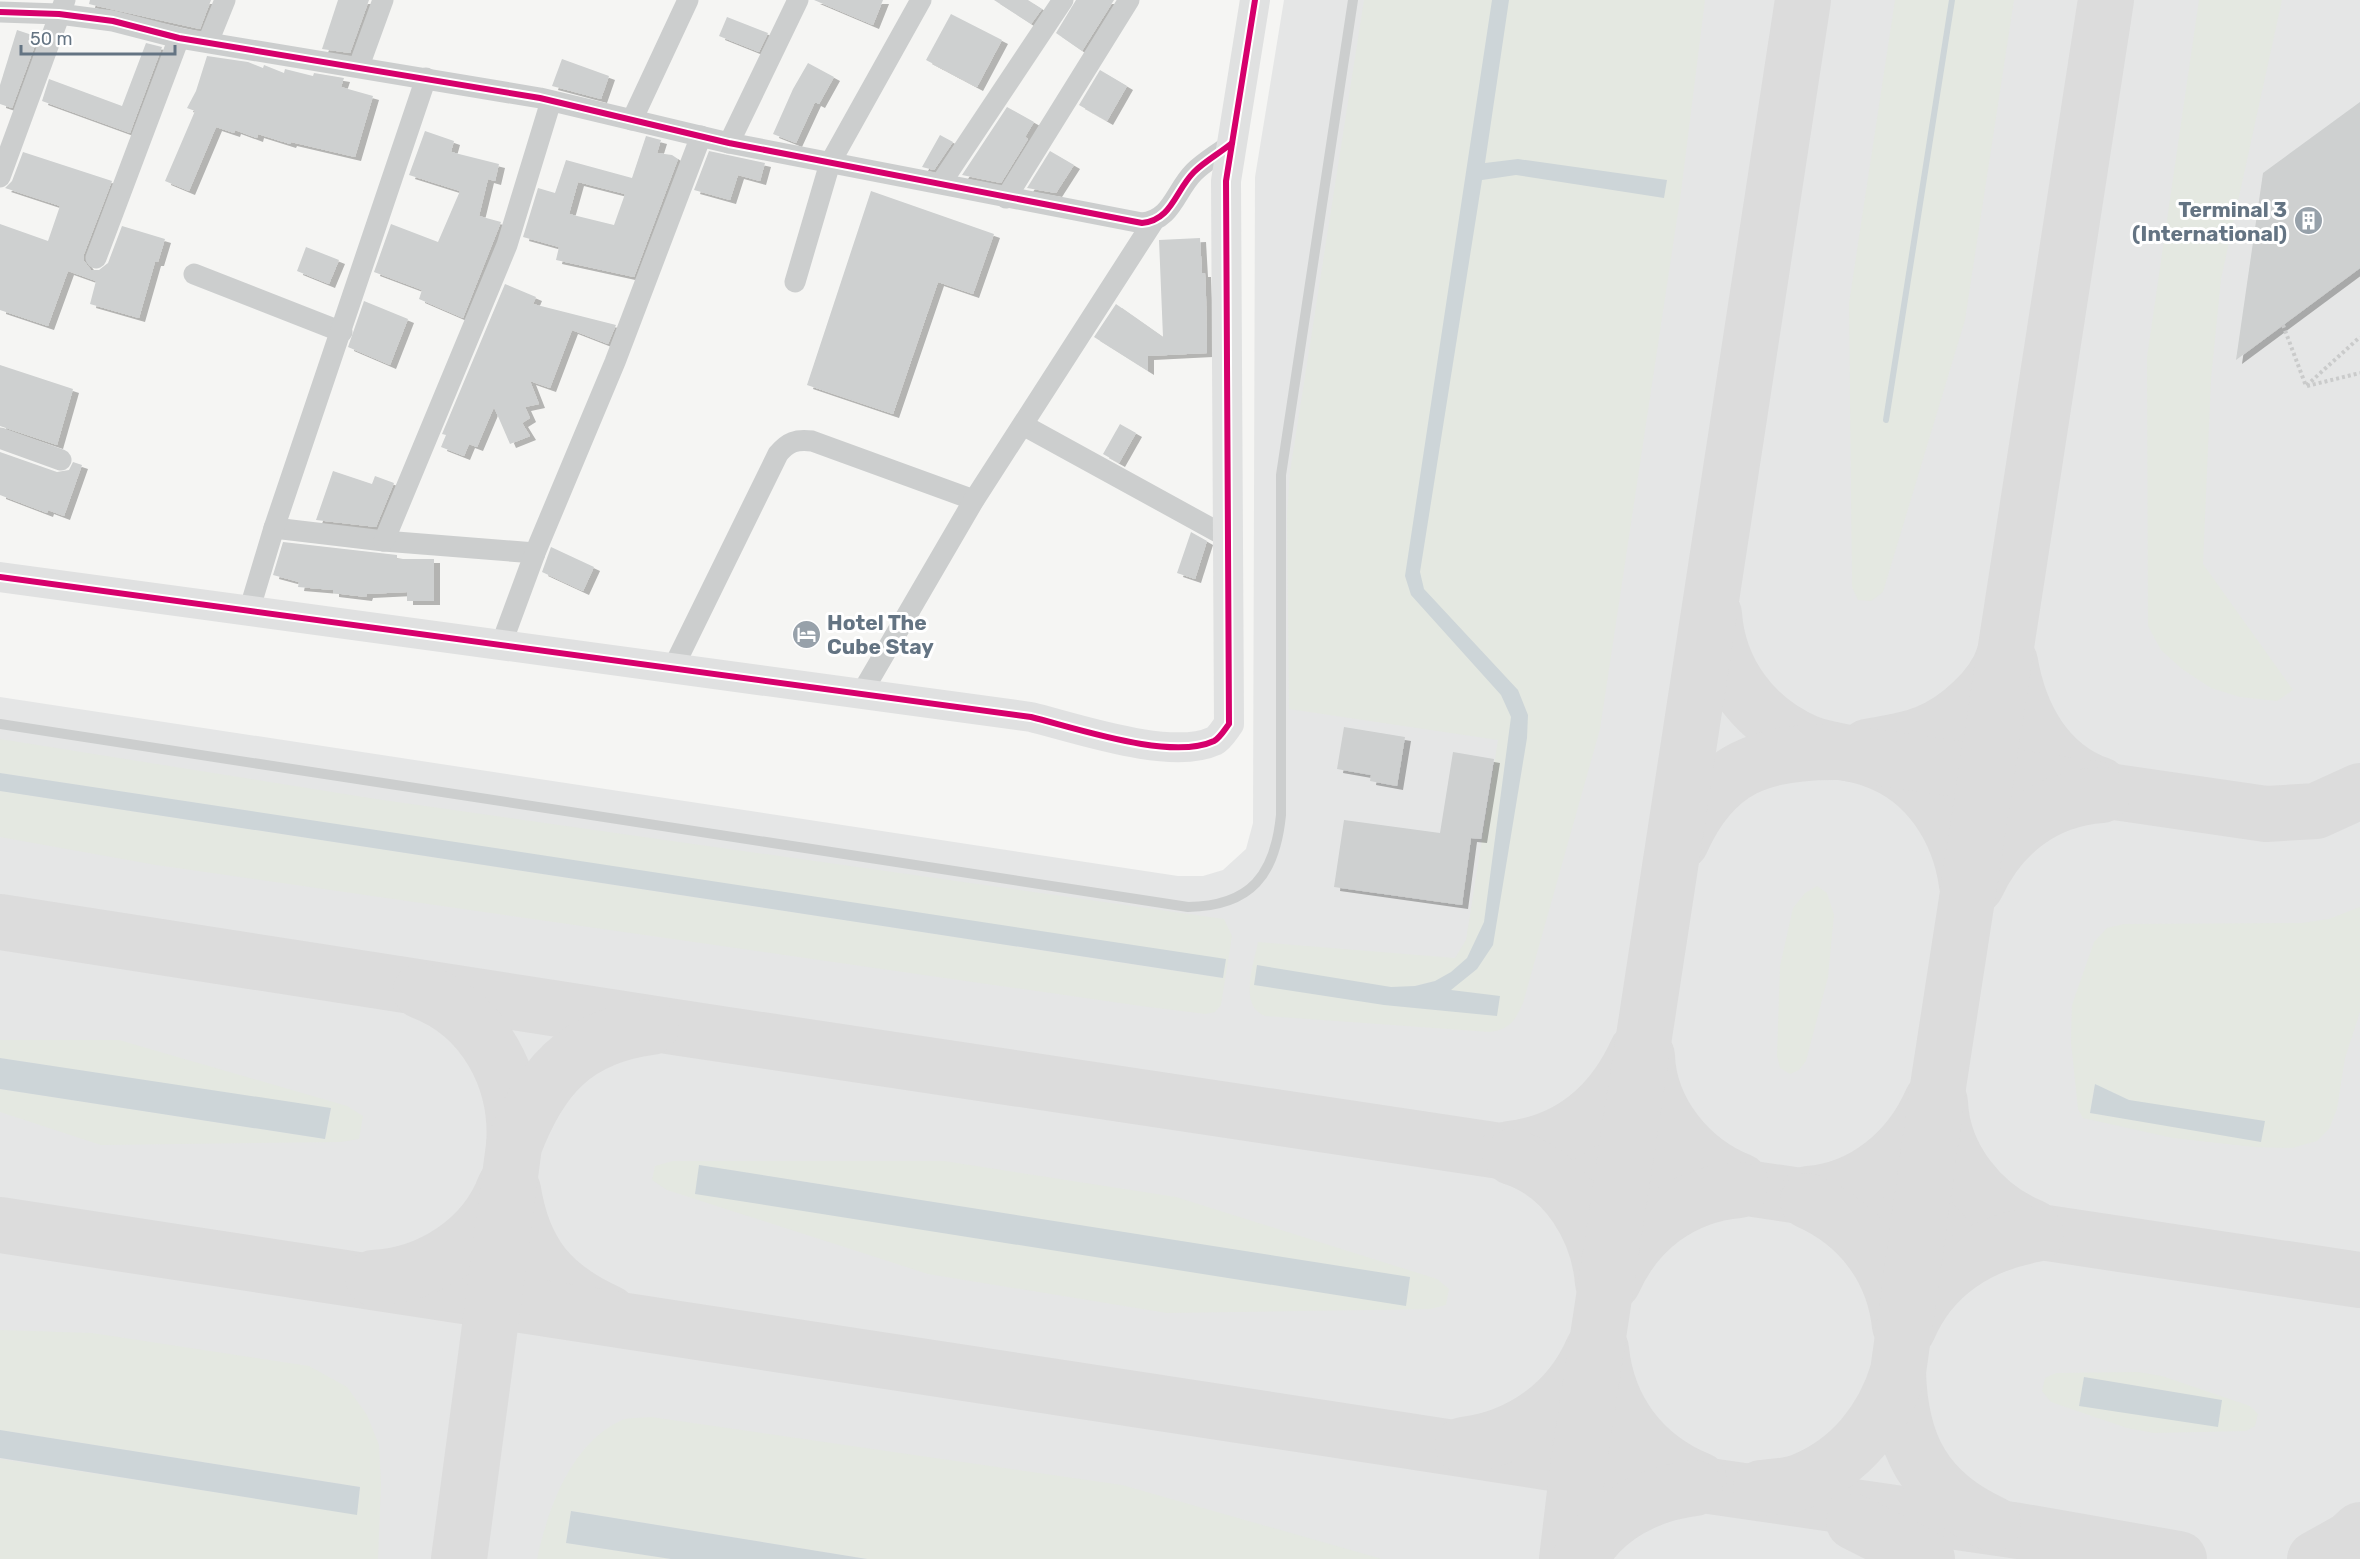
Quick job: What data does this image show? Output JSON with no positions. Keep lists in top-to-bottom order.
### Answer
{
  "places": {
    "building": ["Terminal 3 (International)"],
    "hotel": ["Hotel The Cube Stay"]
  },
  "scale_bar": "50 m"
}
